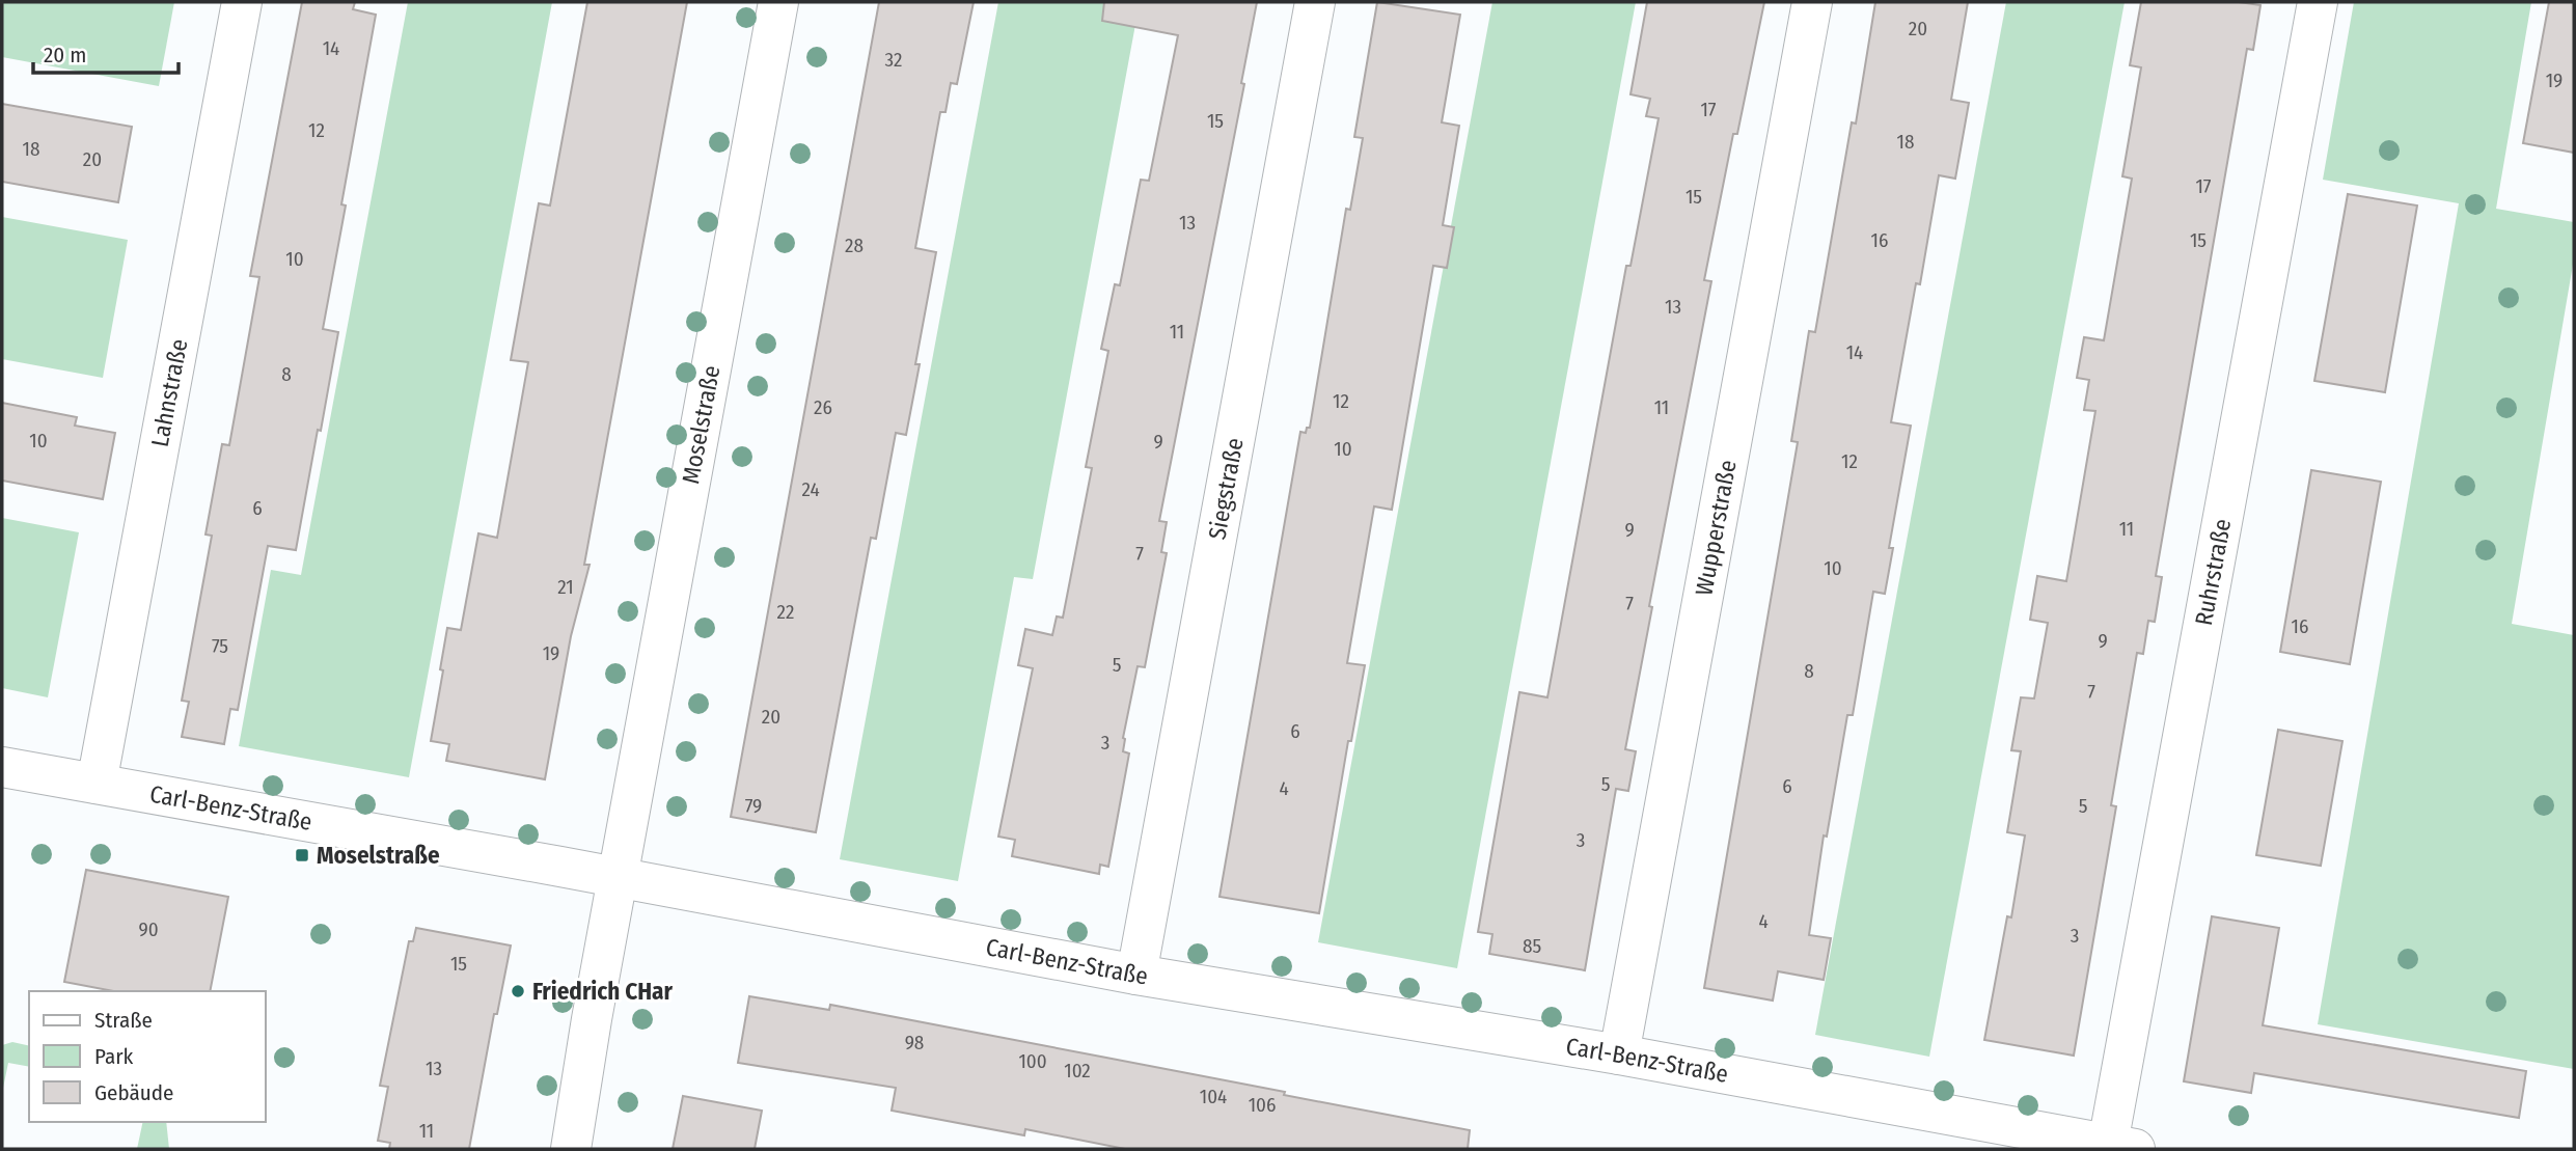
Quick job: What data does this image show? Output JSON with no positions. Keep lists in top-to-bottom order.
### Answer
{
  "streets": {
    "street": [
      "Lahnstraße",
      "Moselstraße",
      "Siegstraße",
      "Wupperstraße",
      "Ruhrstraße",
      "Carl-Benz-Straße"
    ]
  },
  "crossings": [
    ["Lahnstraße", "Carl-Benz-Straße"],
    ["Moselstraße", "Carl-Benz-Straße"],
    ["Siegstraße", "Carl-Benz-Straße"],
    ["Wupperstraße", "Carl-Benz-Straße"],
    ["Ruhrstraße", "Carl-Benz-Straße"]
  ],
  "places": {
    "transit": ["Moselstraße"],
    "other": ["Friedrich CHar"]
  },
  "house_numbers": [
    "20",
    "14",
    "32",
    "19",
    "17",
    "15",
    "12",
    "18",
    "18",
    "20",
    "17",
    "15",
    "13",
    "16",
    "15",
    "28",
    "10",
    "13",
    "11",
    "14",
    "8",
    "12",
    "26",
    "11",
    "10",
    "9",
    "10",
    "12",
    "24",
    "6",
    "11",
    "9",
    "7",
    "10",
    "21",
    "7",
    "22",
    "16",
    "9",
    "75",
    "19",
    "5",
    "8",
    "7",
    "20",
    "6",
    "3",
    "5",
    "6",
    "4",
    "79",
    "5",
    "3",
    "4",
    "90",
    "3",
    "85",
    "15",
    "98",
    "100",
    "13",
    "102",
    "104",
    "106",
    "11"
  ],
  "legend": ["Straße", "Park", "Gebäude"],
  "scale_bar": "20 m"
}
